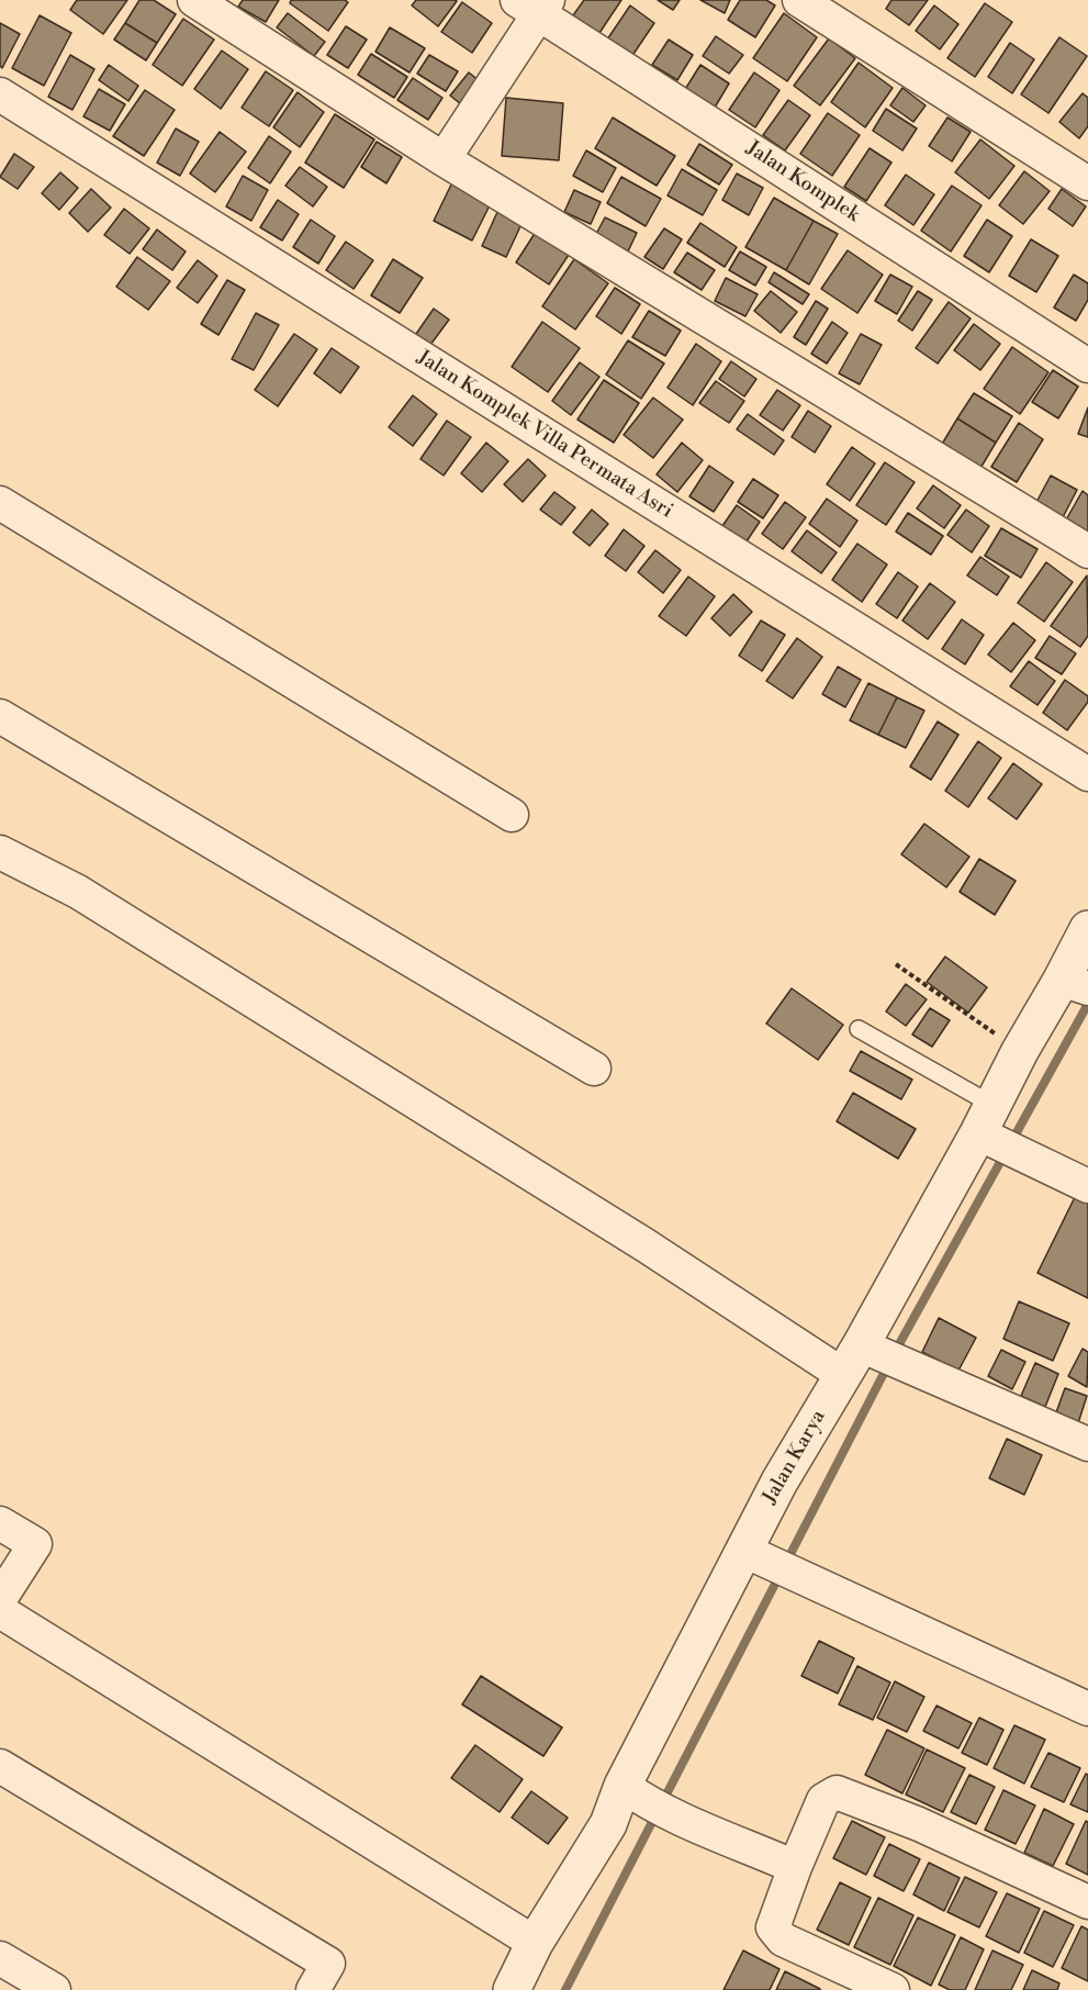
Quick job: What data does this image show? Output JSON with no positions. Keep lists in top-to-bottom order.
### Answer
{
  "streets": {
    "street": ["Jalan Komplek", "Jalan Komplek Villa Permata Asri", "Jalan Karya"]
  }
}
